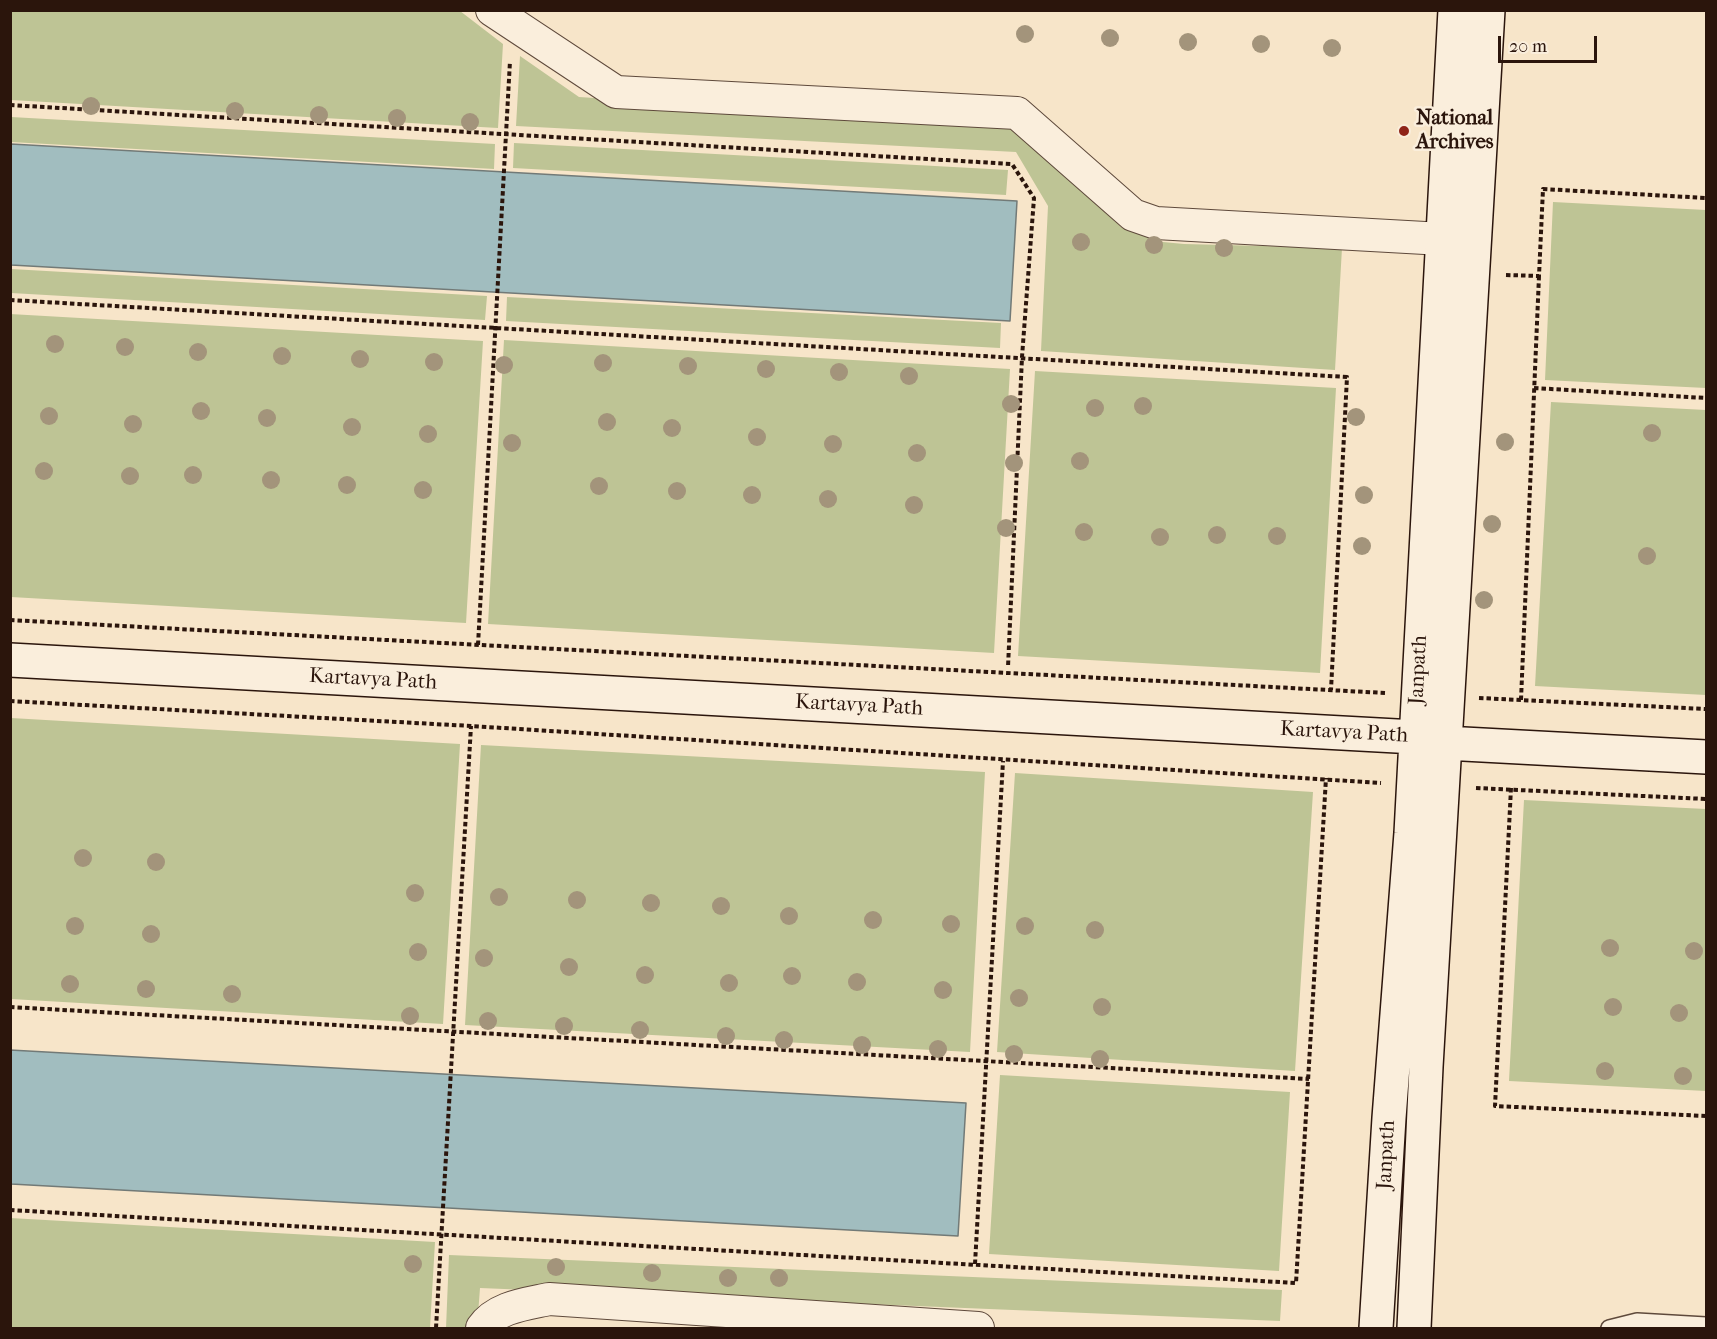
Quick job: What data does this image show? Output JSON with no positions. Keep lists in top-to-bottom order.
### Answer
{
  "streets": {
    "main road": ["Janpath", "Kartavya Path"]
  },
  "crossings": [
    ["Janpath", "Kartavya Path"]
  ],
  "places": ["National Archives"],
  "scale_bar": "20 m"
}
